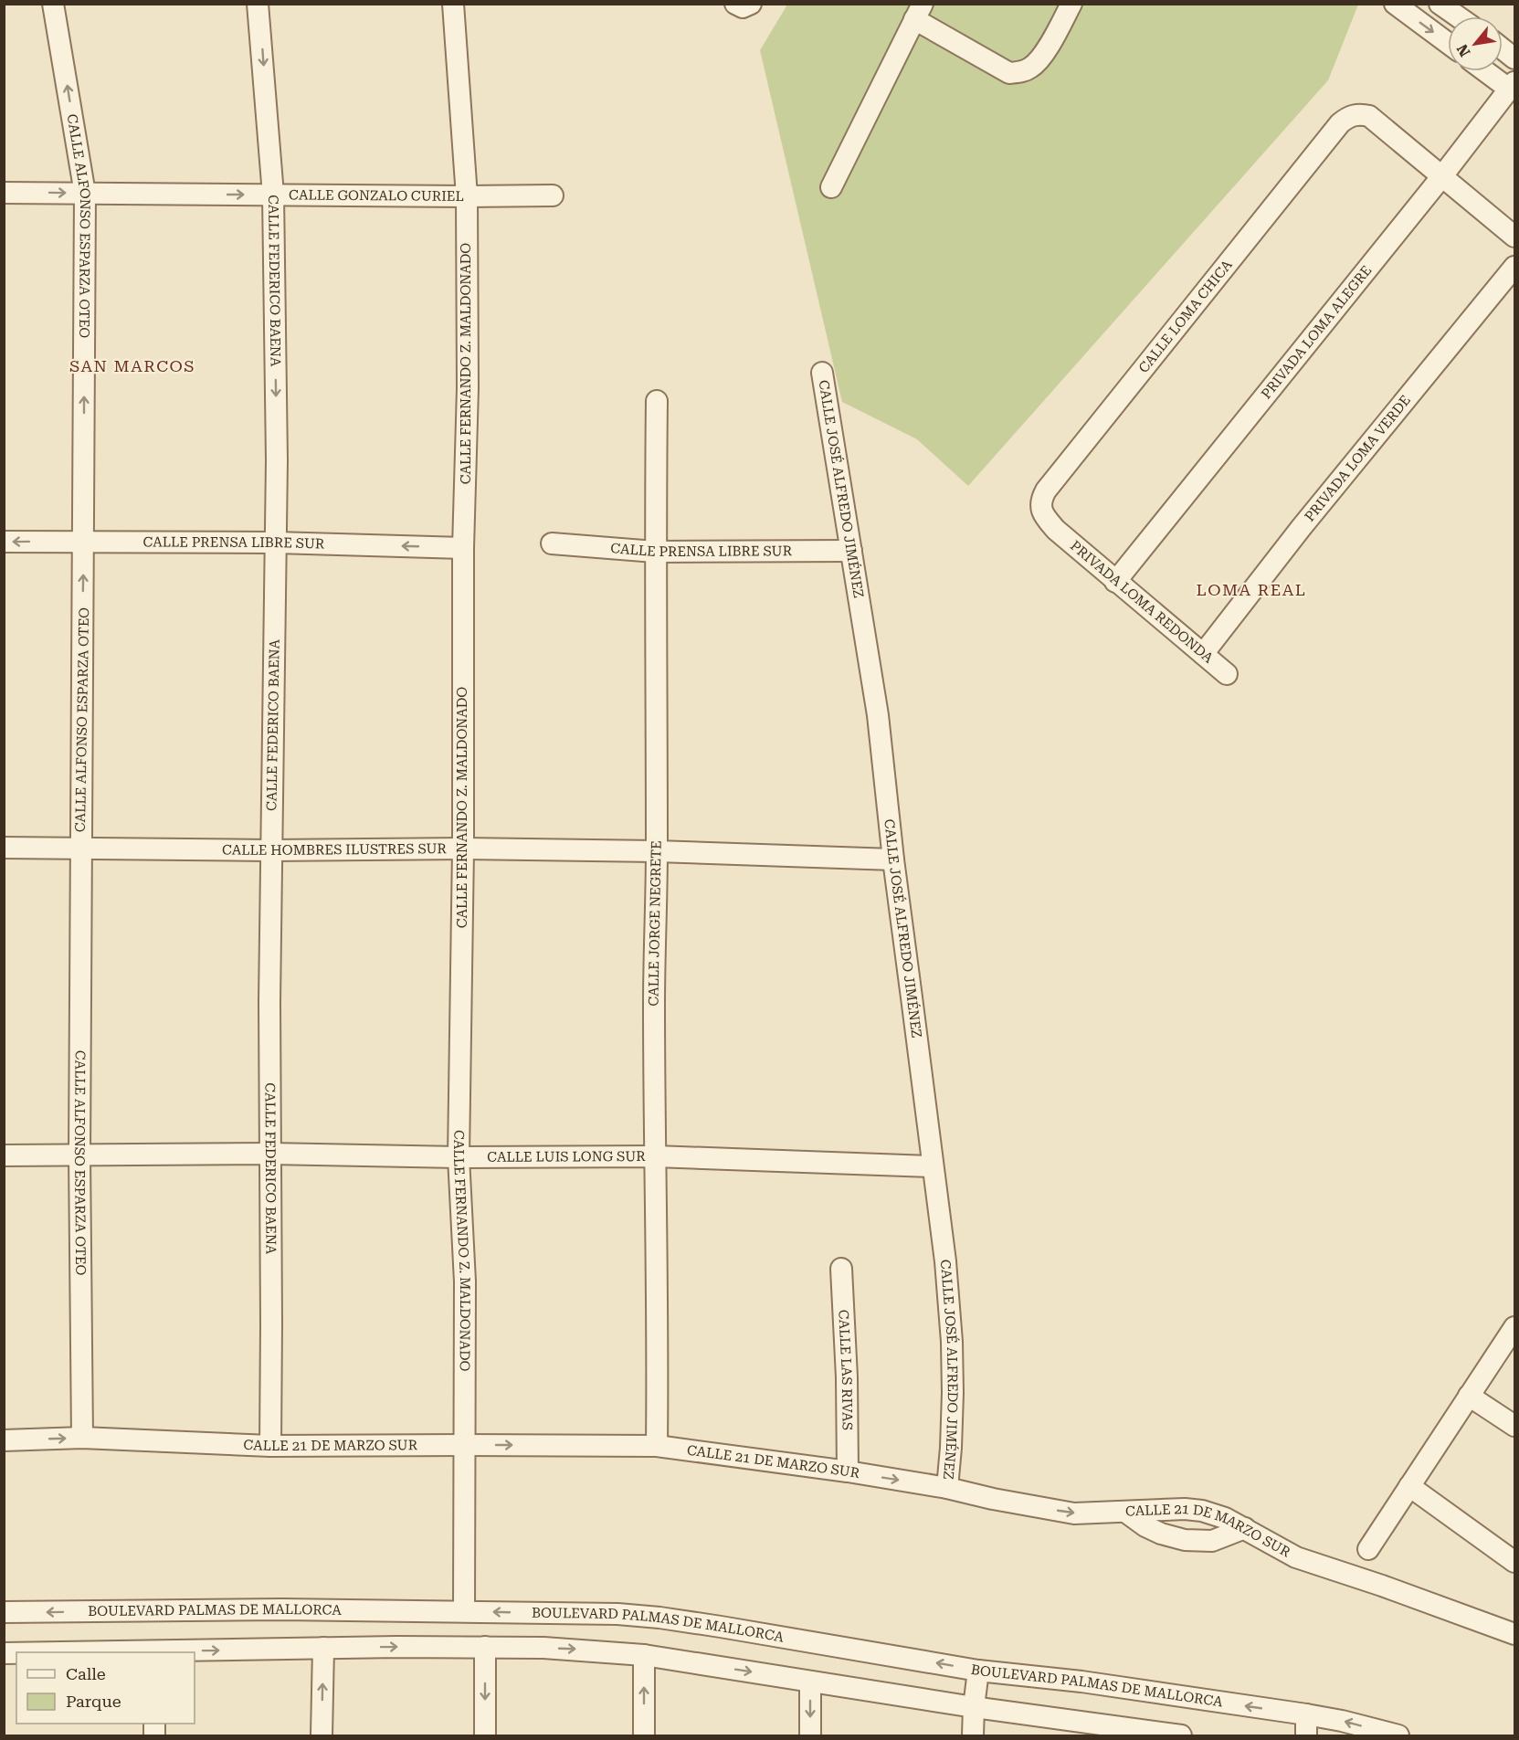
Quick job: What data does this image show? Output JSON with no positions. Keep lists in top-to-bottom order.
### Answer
{
  "streets": {
    "street": [
      "CALLE GONZALO CURIEL",
      "CALLE ALFONSO ESPARZA OTEO",
      "CALLE FEDERICO BAENA",
      "CALLE LOMA CHICA",
      "PRIVADA LOMA ALEGRE",
      "CALLE FERNANDO Z. MALDONADO",
      "PRIVADA LOMA VERDE",
      "CALLE JOSÉ ALFREDO JIMÉNEZ",
      "CALLE PRENSA LIBRE SUR",
      "PRIVADA LOMA REDONDA",
      "CALLE HOMBRES ILUSTRES SUR",
      "CALLE JORGE NEGRETE",
      "CALLE LUIS LONG SUR",
      "CALLE LAS RIVAS",
      "CALLE 21 DE MARZO SUR",
      "BOULEVARD PALMAS DE MALLORCA"
    ]
  },
  "crossings": [
    ["CALLE GONZALO CURIEL", "CALLE ALFONSO ESPARZA OTEO"],
    ["CALLE GONZALO CURIEL", "CALLE FEDERICO BAENA"],
    ["CALLE GONZALO CURIEL", "CALLE FERNANDO Z. MALDONADO"],
    ["CALLE ALFONSO ESPARZA OTEO", "CALLE PRENSA LIBRE SUR"],
    ["CALLE ALFONSO ESPARZA OTEO", "CALLE HOMBRES ILUSTRES SUR"],
    ["CALLE ALFONSO ESPARZA OTEO", "CALLE LUIS LONG SUR"],
    ["CALLE ALFONSO ESPARZA OTEO", "CALLE 21 DE MARZO SUR"],
    ["CALLE FEDERICO BAENA", "CALLE PRENSA LIBRE SUR"],
    ["CALLE FEDERICO BAENA", "CALLE HOMBRES ILUSTRES SUR"],
    ["CALLE FEDERICO BAENA", "CALLE LUIS LONG SUR"],
    ["CALLE FEDERICO BAENA", "CALLE 21 DE MARZO SUR"],
    ["CALLE LOMA CHICA", "PRIVADA LOMA ALEGRE"],
    ["CALLE LOMA CHICA", "PRIVADA LOMA REDONDA"],
    ["PRIVADA LOMA ALEGRE", "PRIVADA LOMA REDONDA"],
    ["CALLE FERNANDO Z. MALDONADO", "CALLE PRENSA LIBRE SUR"],
    ["CALLE FERNANDO Z. MALDONADO", "CALLE HOMBRES ILUSTRES SUR"],
    ["CALLE FERNANDO Z. MALDONADO", "CALLE LUIS LONG SUR"],
    ["CALLE FERNANDO Z. MALDONADO", "CALLE 21 DE MARZO SUR"],
    ["CALLE FERNANDO Z. MALDONADO", "BOULEVARD PALMAS DE MALLORCA"],
    ["PRIVADA LOMA VERDE", "PRIVADA LOMA REDONDA"],
    ["CALLE JOSÉ ALFREDO JIMÉNEZ", "CALLE PRENSA LIBRE SUR"],
    ["CALLE JOSÉ ALFREDO JIMÉNEZ", "CALLE HOMBRES ILUSTRES SUR"],
    ["CALLE JOSÉ ALFREDO JIMÉNEZ", "CALLE LUIS LONG SUR"],
    ["CALLE JOSÉ ALFREDO JIMÉNEZ", "CALLE 21 DE MARZO SUR"],
    ["CALLE PRENSA LIBRE SUR", "CALLE JORGE NEGRETE"],
    ["CALLE HOMBRES ILUSTRES SUR", "CALLE JORGE NEGRETE"],
    ["CALLE JORGE NEGRETE", "CALLE LUIS LONG SUR"],
    ["CALLE JORGE NEGRETE", "CALLE 21 DE MARZO SUR"],
    ["CALLE LAS RIVAS", "CALLE 21 DE MARZO SUR"]
  ],
  "one_way": [
    "CALLE GONZALO CURIEL",
    "CALLE ALFONSO ESPARZA OTEO",
    "CALLE FEDERICO BAENA",
    "CALLE PRENSA LIBRE SUR",
    "CALLE 21 DE MARZO SUR"
  ],
  "districts": ["SAN MARCOS", "LOMA REAL"],
  "legend": ["Calle", "Parque"],
  "north": "bottom left"
}
